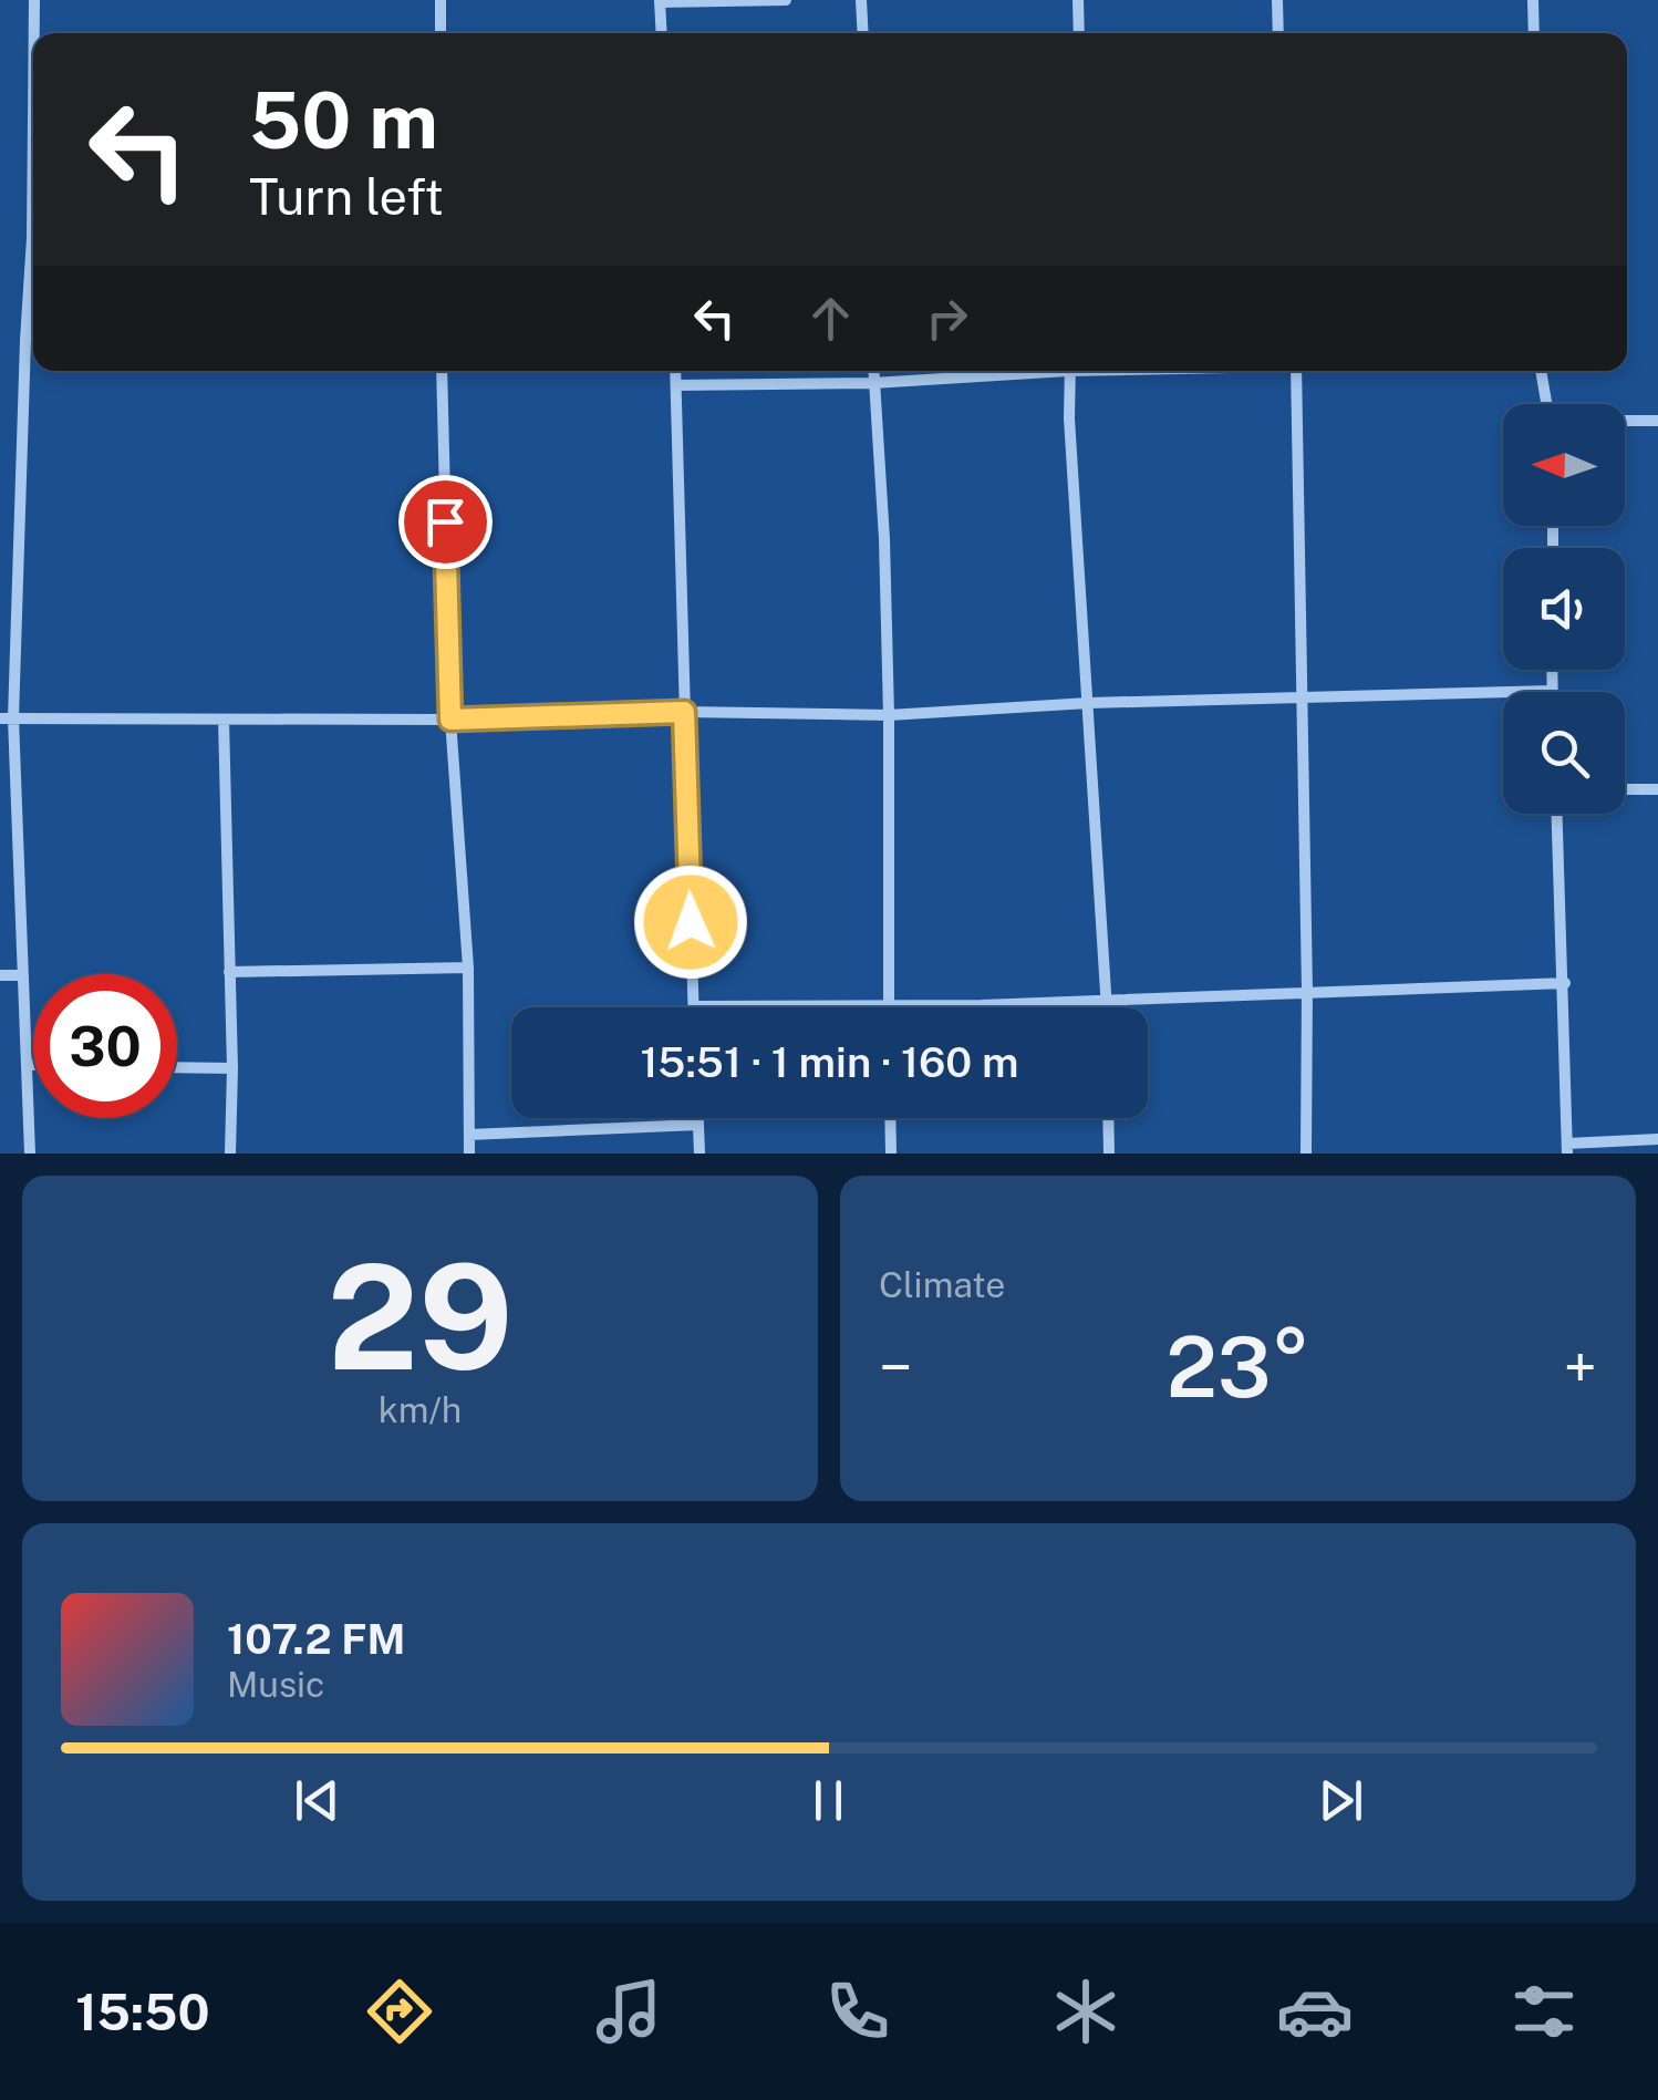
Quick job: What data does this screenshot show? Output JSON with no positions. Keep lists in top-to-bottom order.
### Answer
{
  "north": "left",
  "page": {
    "turn": ["50 m", "Turn left"],
    "limit": "30",
    "trip": "15:51 · 1 min · 160 m",
    "tile": [
      ["29", "km/h"],
      "Climate"
    ],
    "heat": ["−", "23°", "+"],
    "song": ["107.2 FM", "Music"],
    "tabs": "15:50"
  }
}
